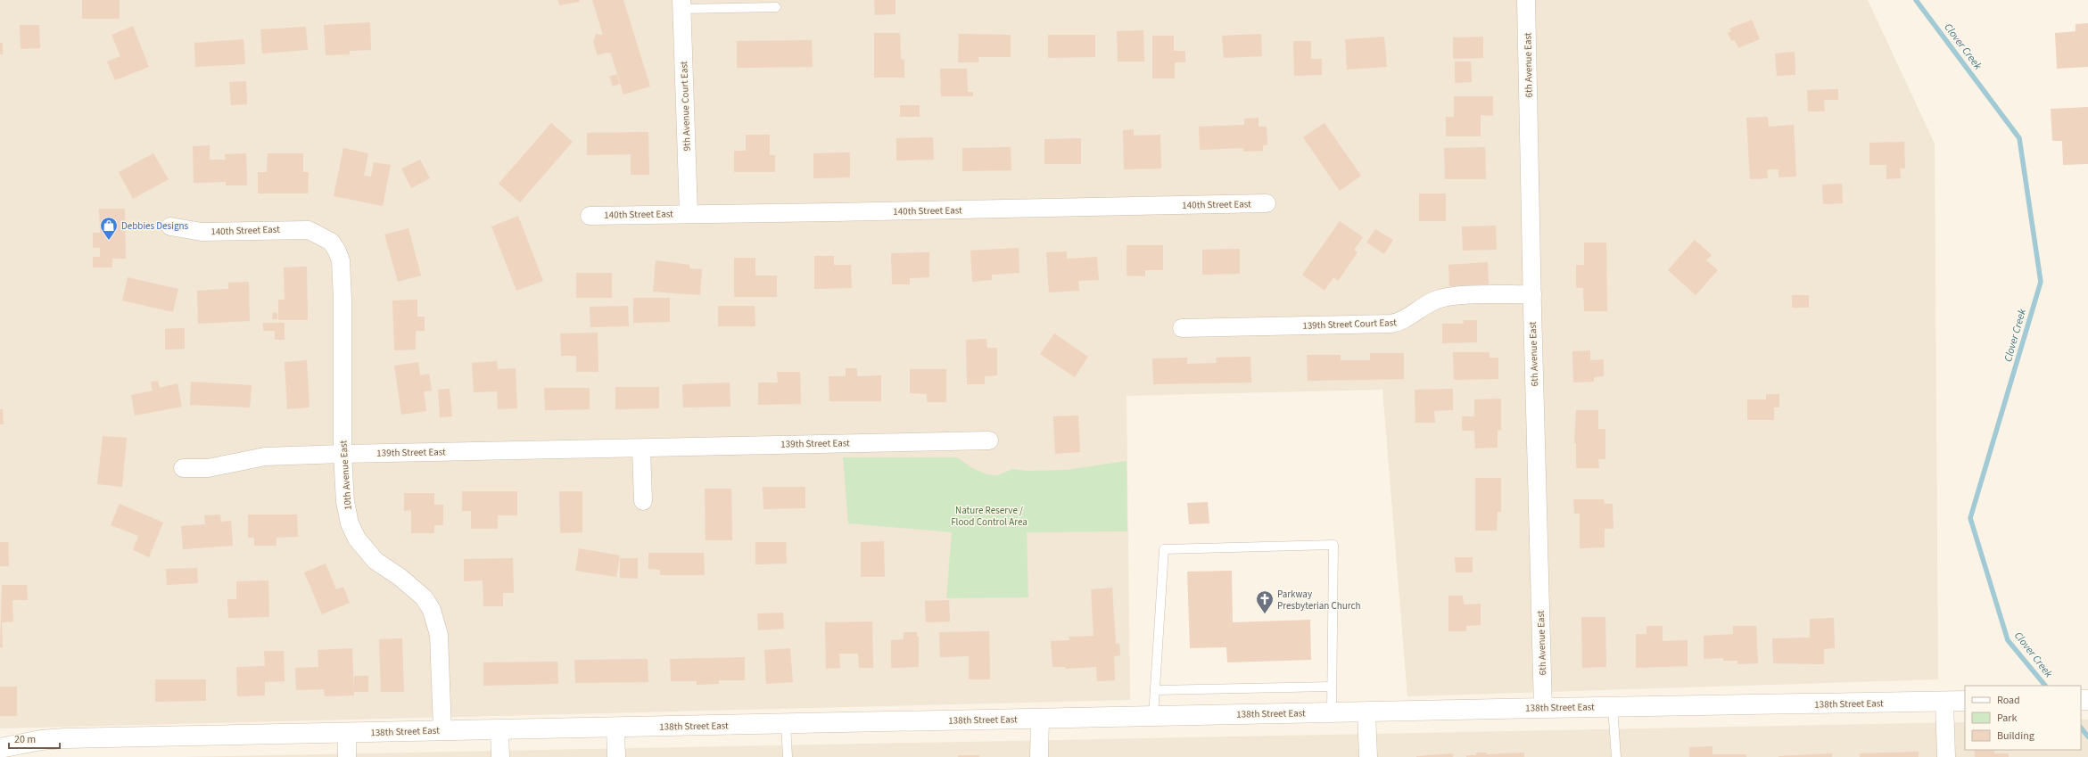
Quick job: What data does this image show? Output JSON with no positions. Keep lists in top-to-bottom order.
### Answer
{
  "streets": {
    "street": [
      "6th Avenue East",
      "9th Avenue Court East",
      "140th Street East",
      "139th Street Court East",
      "139th Street East",
      "10th Avenue East",
      "138th Street East"
    ]
  },
  "crossings": [
    ["6th Avenue East", "139th Street Court East"],
    ["6th Avenue East", "138th Street East"],
    ["9th Avenue Court East", "140th Street East"],
    ["140th Street East", "10th Avenue East"],
    ["139th Street East", "10th Avenue East"],
    ["10th Avenue East", "138th Street East"]
  ],
  "water": ["Clover Creek"],
  "parks": ["Nature Reserve / Flood Control Area"],
  "places": {
    "shop": ["Debbies Designs"],
    "church": ["Parkway Presbyterian Church"]
  },
  "legend": ["Road", "Park", "Building"],
  "scale_bar": "20 m"
}
